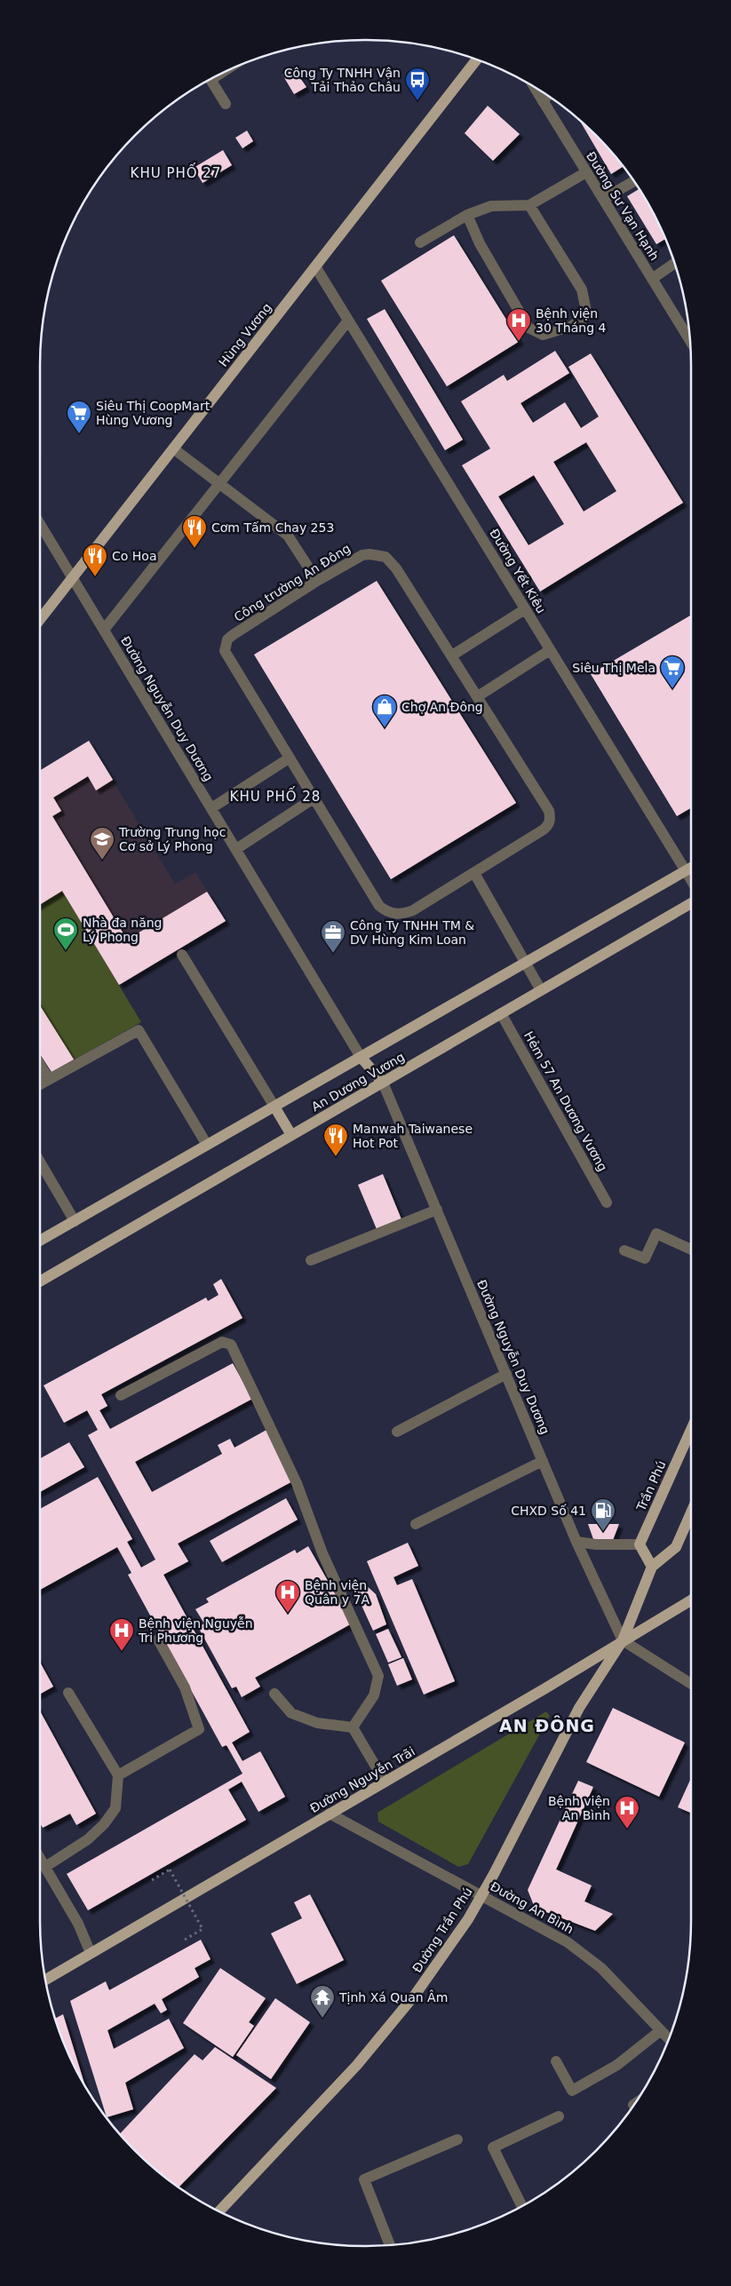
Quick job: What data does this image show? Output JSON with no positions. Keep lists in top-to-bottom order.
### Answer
{
  "streets": {
    "main road": [
      "Hùng Vương",
      "An Dương Vương",
      "Trần Phú",
      "Đường Nguyễn Trãi",
      "Đường Trần Phú"
    ],
    "street": [
      "Đường Sư Vạn Hạnh",
      "Đường Yết Kiêu",
      "Công trường An Đông",
      "Đường Nguyễn Duy Dương",
      "Hẻm 57 An Dương Vương",
      "Đường An Bình"
    ]
  },
  "crossings": [
    ["Hùng Vương", "Đường Yết Kiêu"],
    ["Hùng Vương", "Đường Nguyễn Duy Dương"],
    ["Đường Yết Kiêu", "An Dương Vương"],
    ["Đường Nguyễn Duy Dương", "An Dương Vương"],
    ["Đường Nguyễn Duy Dương", "Đường Nguyễn Trãi"],
    ["Đường Nguyễn Duy Dương", "Đường Trần Phú"],
    ["An Dương Vương", "Hẻm 57 An Dương Vương"],
    ["Đường Nguyễn Trãi", "Đường An Bình"],
    ["Đường Nguyễn Trãi", "Đường Trần Phú"],
    ["Đường An Bình", "Đường Trần Phú"]
  ],
  "districts": ["KHU PHỐ 27", "KHU PHỐ 28", "AN ĐÔNG"],
  "places": {
    "bus stop": ["Công Ty TNHH Vận Tải Thảo Châu"],
    "hospital": [
      "Bệnh viện 30 Tháng 4",
      "Bệnh viện Quân y 7A",
      "Bệnh viện Nguyễn Tri Phương",
      "Bệnh viện An Bình"
    ],
    "supermarket": ["Siêu Thị CoopMart Hùng Vương", "Siêu Thị Mela"],
    "restaurant": ["Cơm Tấm Chay 253", "Co Hoa", "Manwah Taiwanese Hot Pot"],
    "shop": ["Chợ An Đông"],
    "school or university": ["Trường Trung học Cơ sở Lý Phong"],
    "sports": ["Nhà đa năng Lý Phong"],
    "office": ["Công Ty TNHH TM & DV Hùng Kim Loan"],
    "fuel station": ["CHXD Số 41"],
    "temple": ["Tịnh Xá Quan Âm"]
  }
}
